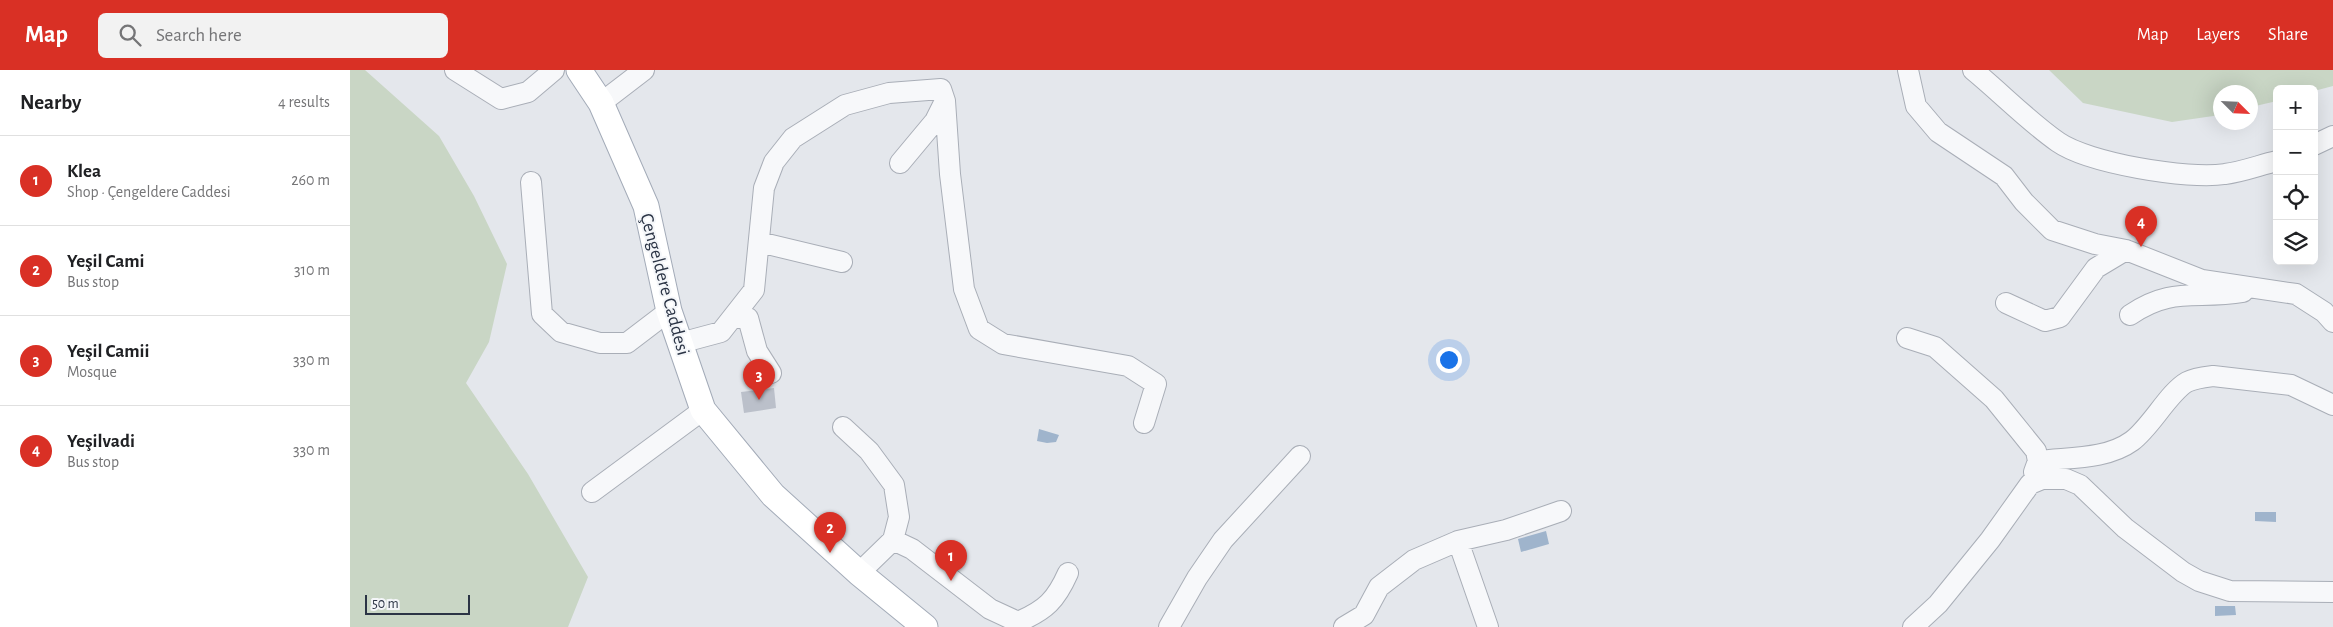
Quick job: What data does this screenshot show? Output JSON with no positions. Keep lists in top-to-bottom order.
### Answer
{
  "streets": {
    "main road": ["Çengeldere Caddesi"]
  },
  "scale_bar": "50 m",
  "north": "bottom right",
  "page": {
    "header": "Map",
    "search": "Search here",
    "nav": ["Map", "Layers", "Share"],
    "heading": ["Nearby", "4 results"],
    "map_buttons": ["+", "−"],
    "list": [
      {
        "mark": "1",
        "name": "Klea",
        "note": "Shop · Çengeldere Caddesi",
        "value": "260 m"
      },
      {
        "mark": "2",
        "name": "Yeşil Cami",
        "note": "Bus stop",
        "value": "310 m"
      },
      {
        "mark": "3",
        "name": "Yeşil Camii",
        "note": "Mosque",
        "value": "330 m"
      },
      {
        "mark": "4",
        "name": "Yeşilvadi",
        "note": "Bus stop",
        "value": "330 m"
      }
    ],
    "pins": [
      "4",
      "3",
      "2",
      "1"
    ],
    "scale": "50 m"
  }
}
